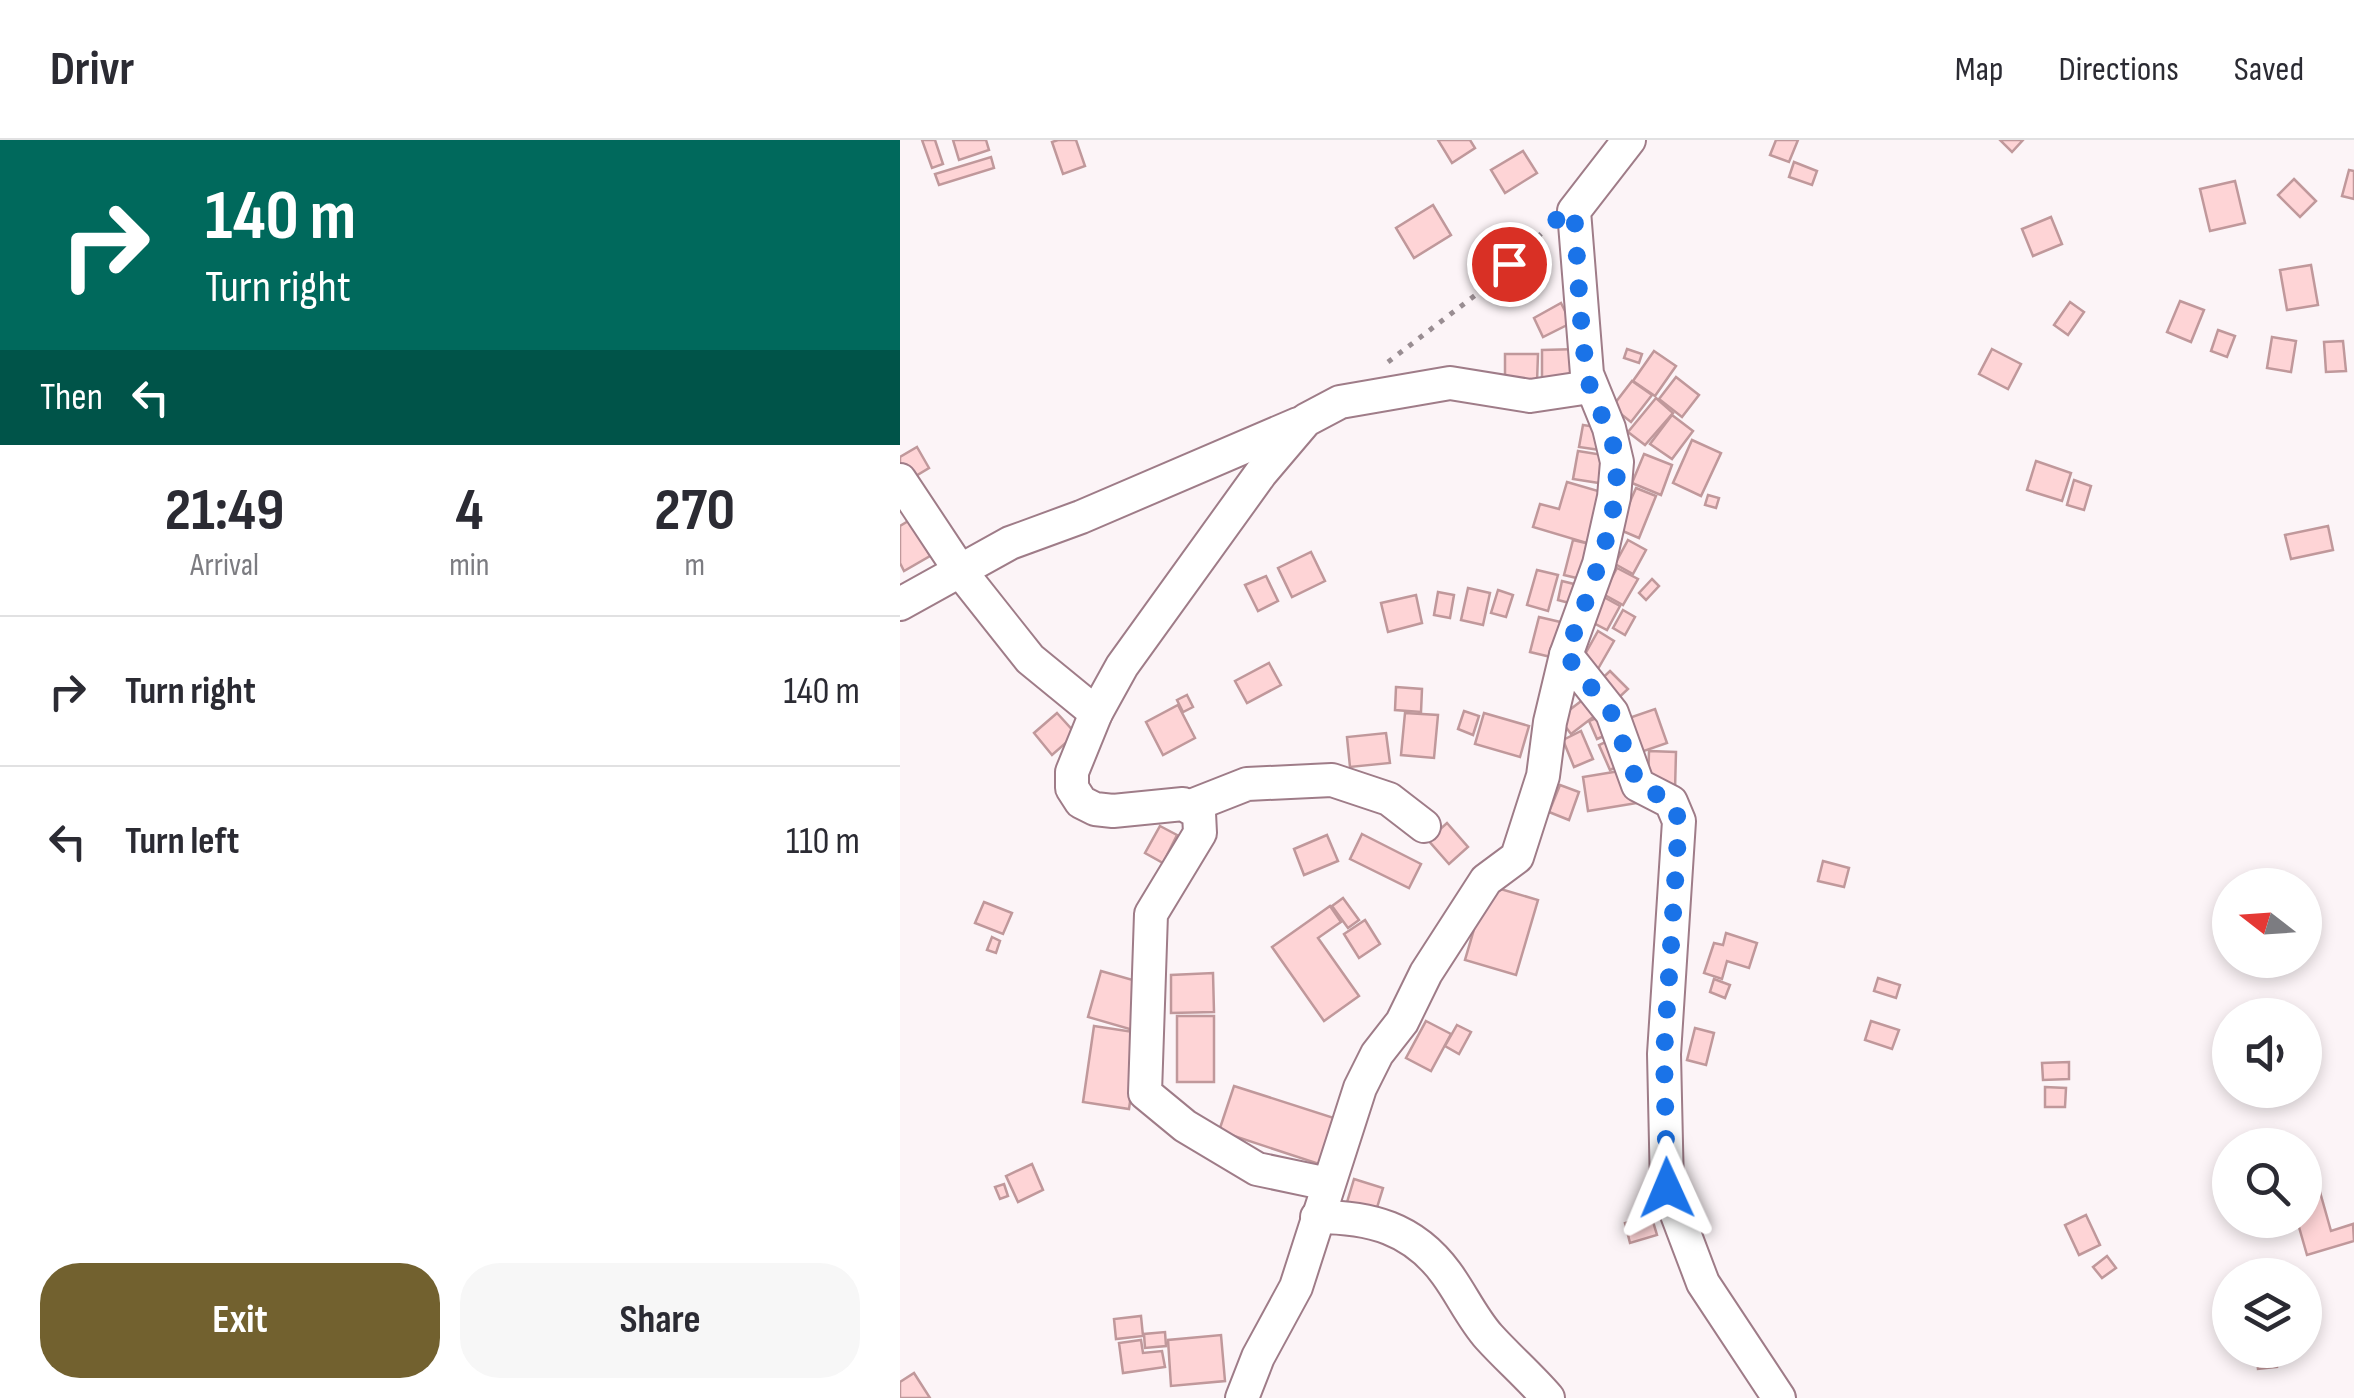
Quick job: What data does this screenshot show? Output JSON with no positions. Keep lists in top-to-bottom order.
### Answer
{
  "north": "left",
  "page": {
    "header": "Drivr",
    "nav": ["Map", "Directions", "Saved"],
    "turn": ["140 m", "Turn right"],
    "then": "Then",
    "eta": [
      "21:49",
      "Arrival",
      "4",
      "min",
      "270",
      "m"
    ],
    "list": [
      {
        "name": "Turn right",
        "value": "140 m"
      },
      {
        "name": "Turn left",
        "value": "110 m"
      }
    ],
    "buttons": ["Exit", "Share"]
  }
}
